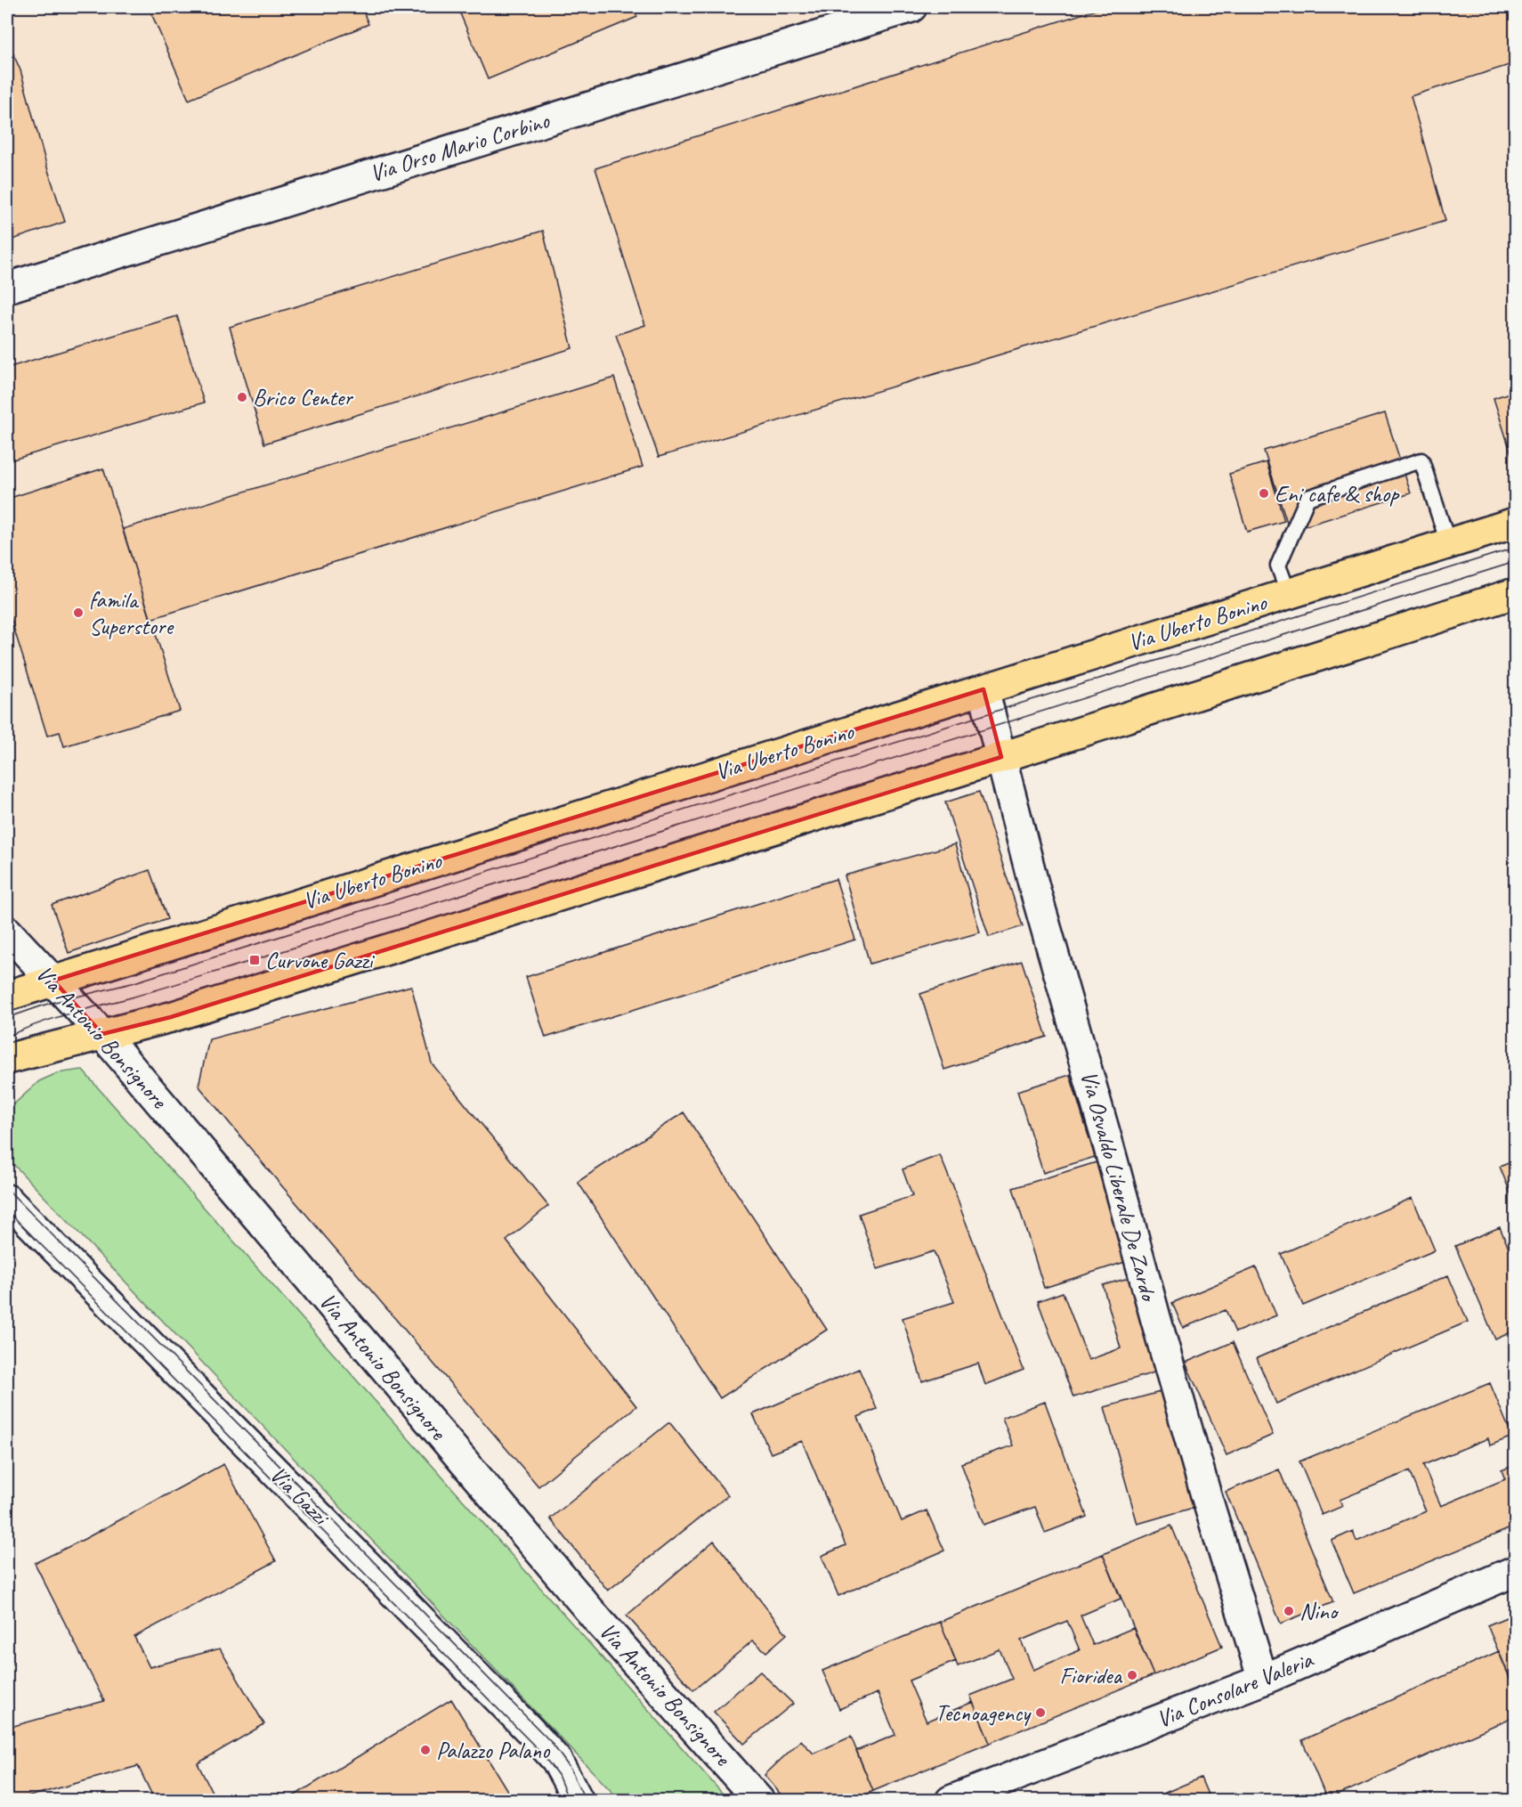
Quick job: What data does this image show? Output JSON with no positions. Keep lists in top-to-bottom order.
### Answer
{
  "streets": {
    "main road": ["Via Uberto Bonino"],
    "street": [
      "Via Orso Mario Corbino",
      "Via Antonio Bonsignore",
      "Via Osvaldo Liberale De Zardo",
      "Via Gazzi",
      "Via Consolare Valeria"
    ]
  },
  "crossings": [
    ["Via Uberto Bonino", "Via Antonio Bonsignore"],
    ["Via Uberto Bonino", "Via Osvaldo Liberale De Zardo"],
    ["Via Osvaldo Liberale De Zardo", "Via Consolare Valeria"]
  ],
  "places": {
    "other": [
      "Brico Center",
      "Eni cafe & shop",
      "famila Superstore",
      "Nino",
      "Fioridea",
      "Tecnoagency",
      "Palazzo Palano"
    ],
    "transit": ["Curvone Gazzi"]
  }
}
